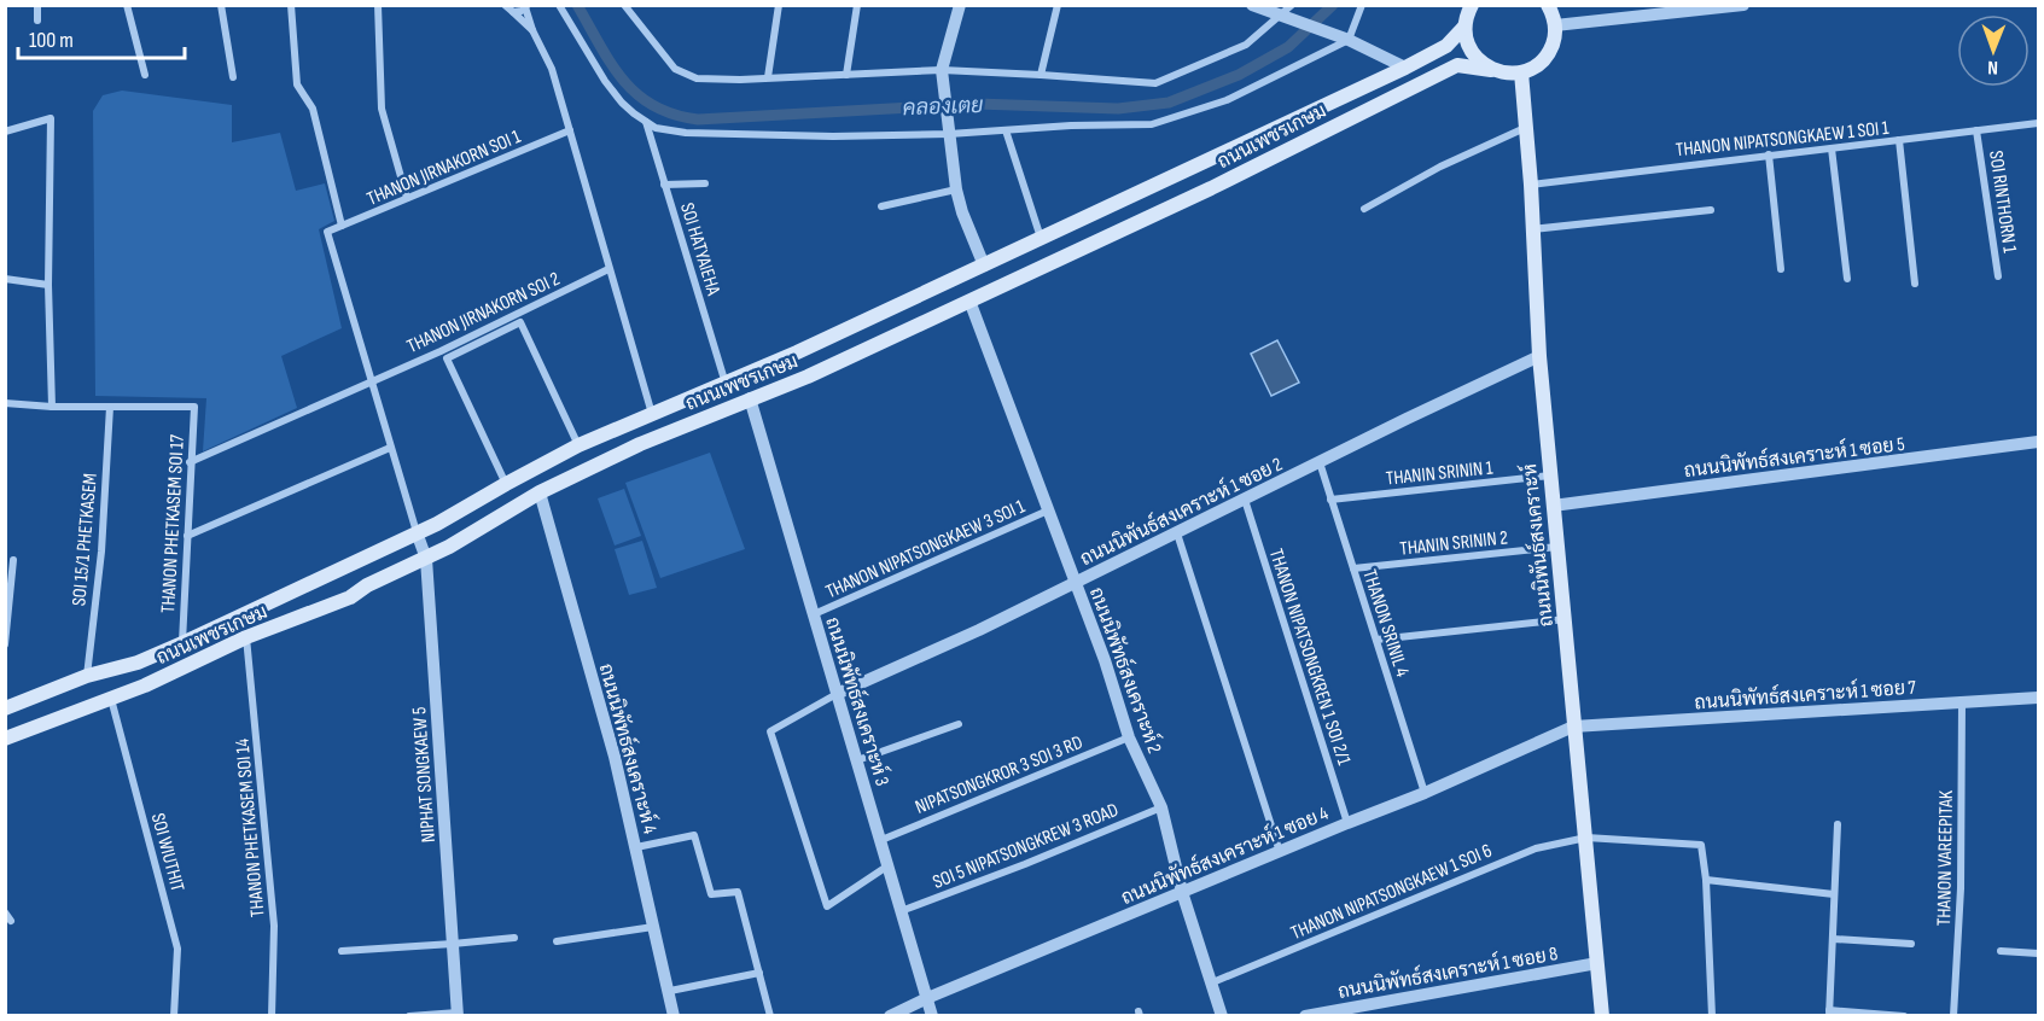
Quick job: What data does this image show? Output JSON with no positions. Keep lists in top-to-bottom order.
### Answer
{
  "streets": {
    "main road": ["ถนนเพชรเกษม", "ถนนนิพันธ์สงเคราะห์"],
    "street": [
      "THANON NIPATSONGKAEW 1 SOI 1",
      "THANON JIRNAKORN SOI 1",
      "SOI RINTHORN 1",
      "SOI HATYAIEHA",
      "THANON JIRNAKORN SOI 2",
      "ถนนนิพัทธ์สงเคราะห์ 1 ซอย 5",
      "THANIN SRININ 1",
      "ถนนนิพันธ์สงเคราะห์ 1 ซอย 2",
      "THANON PHETKASEM SOI 17",
      "SOI 15/1 PHETKASEM",
      "THANIN SRININ 2",
      "THANON NIPATSONGKAEW 3 SOI 1",
      "THANON SRINIL 4",
      "THANON NIPATSONGKREN 1 SOI 2/1",
      "ถนนนิพัทธ์สงเคราะห์ 2",
      "ถนนนิพัทธ์สงเคราะห์ 1 ซอย 7",
      "ถนนนิพัทธ์สงเคราะห์ 3",
      "ถนนนิพัทธ์สงเคราะห์ 4",
      "NIPATSONGKROR 3 SOI 3 RD",
      "NIPHAT SONGKAEW 5",
      "THANON PHETKASEM SOI 14",
      "SOI 5 NIPATSONGKREW 3 ROAD",
      "SOI WIUTHIT",
      "ถนนนิพัทธ์สงเคราะห์ 1 ซอย 4",
      "THANON VAREEPITAK",
      "THANON NIPATSONGKAEW 1 SOI 6",
      "ถนนนิพัทธ์สงเคราะห์ 1 ซอย 8"
    ]
  },
  "crossings": [
    ["ถนนเพชรเกษม", "SOI HATYAIEHA"],
    ["ถนนเพชรเกษม", "THANON PHETKASEM SOI 17"],
    ["ถนนเพชรเกษม", "SOI 15/1 PHETKASEM"],
    ["ถนนเพชรเกษม", "ถนนนิพันธ์สงเคราะห์"],
    ["ถนนเพชรเกษม", "ถนนนิพัทธ์สงเคราะห์ 2"],
    ["ถนนเพชรเกษม", "ถนนนิพัทธ์สงเคราะห์ 3"],
    ["ถนนเพชรเกษม", "ถนนนิพัทธ์สงเคราะห์ 4"],
    ["ถนนเพชรเกษม", "NIPHAT SONGKAEW 5"],
    ["ถนนเพชรเกษม", "THANON PHETKASEM SOI 14"],
    ["ถนนเพชรเกษม", "SOI WIUTHIT"],
    ["THANON NIPATSONGKAEW 1 SOI 1", "SOI RINTHORN 1"],
    ["THANON NIPATSONGKAEW 1 SOI 1", "ถนนนิพันธ์สงเคราะห์"],
    ["THANON JIRNAKORN SOI 1", "THANON JIRNAKORN SOI 2"],
    ["THANON JIRNAKORN SOI 2", "THANON PHETKASEM SOI 17"],
    ["ถนนนิพัทธ์สงเคราะห์ 1 ซอย 5", "ถนนนิพันธ์สงเคราะห์"],
    ["THANIN SRININ 1", "ถนนนิพันธ์สงเคราะห์"],
    ["THANIN SRININ 1", "THANON SRINIL 4"],
    ["ถนนนิพันธ์สงเคราะห์ 1 ซอย 2", "ถนนนิพันธ์สงเคราะห์"],
    ["ถนนนิพันธ์สงเคราะห์ 1 ซอย 2", "THANON SRINIL 4"],
    ["ถนนนิพันธ์สงเคราะห์ 1 ซอย 2", "THANON NIPATSONGKREN 1 SOI 2/1"],
    ["ถนนนิพันธ์สงเคราะห์ 1 ซอย 2", "ถนนนิพัทธ์สงเคราะห์ 2"],
    ["ถนนนิพันธ์สงเคราะห์ 1 ซอย 2", "ถนนนิพัทธ์สงเคราะห์ 3"],
    ["THANON PHETKASEM SOI 17", "SOI 15/1 PHETKASEM"],
    ["THANIN SRININ 2", "ถนนนิพันธ์สงเคราะห์"],
    ["THANIN SRININ 2", "THANON SRINIL 4"],
    ["ถนนนิพันธ์สงเคราะห์", "ถนนนิพัทธ์สงเคราะห์ 1 ซอย 7"],
    ["ถนนนิพันธ์สงเคราะห์", "ถนนนิพัทธ์สงเคราะห์ 1 ซอย 4"],
    ["ถนนนิพันธ์สงเคราะห์", "THANON NIPATSONGKAEW 1 SOI 6"],
    ["ถนนนิพันธ์สงเคราะห์", "ถนนนิพัทธ์สงเคราะห์ 1 ซอย 8"],
    ["THANON NIPATSONGKAEW 3 SOI 1", "ถนนนิพัทธ์สงเคราะห์ 2"],
    ["THANON NIPATSONGKAEW 3 SOI 1", "ถนนนิพัทธ์สงเคราะห์ 3"],
    ["THANON SRINIL 4", "ถนนนิพัทธ์สงเคราะห์ 1 ซอย 4"],
    ["THANON NIPATSONGKREN 1 SOI 2/1", "ถนนนิพัทธ์สงเคราะห์ 1 ซอย 4"],
    ["ถนนนิพัทธ์สงเคราะห์ 2", "NIPATSONGKROR 3 SOI 3 RD"],
    ["ถนนนิพัทธ์สงเคราะห์ 2", "SOI 5 NIPATSONGKREW 3 ROAD"],
    ["ถนนนิพัทธ์สงเคราะห์ 2", "ถนนนิพัทธ์สงเคราะห์ 1 ซอย 4"],
    ["ถนนนิพัทธ์สงเคราะห์ 2", "THANON NIPATSONGKAEW 1 SOI 6"],
    ["ถนนนิพัทธ์สงเคราะห์ 1 ซอย 7", "ถนนนิพัทธ์สงเคราะห์ 1 ซอย 4"],
    ["ถนนนิพัทธ์สงเคราะห์ 1 ซอย 7", "THANON VAREEPITAK"],
    ["ถนนนิพัทธ์สงเคราะห์ 3", "NIPATSONGKROR 3 SOI 3 RD"],
    ["ถนนนิพัทธ์สงเคราะห์ 3", "SOI 5 NIPATSONGKREW 3 ROAD"],
    ["ถนนนิพัทธ์สงเคราะห์ 3", "ถนนนิพัทธ์สงเคราะห์ 1 ซอย 4"]
  ],
  "water": ["คลองเตย"],
  "scale_bar": "100 m",
  "north": "bottom"
}
